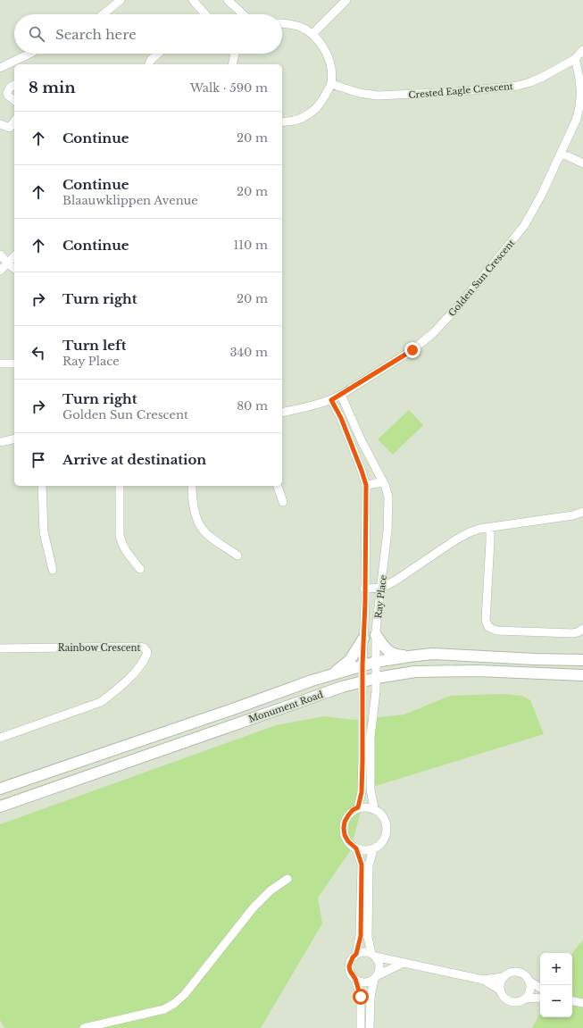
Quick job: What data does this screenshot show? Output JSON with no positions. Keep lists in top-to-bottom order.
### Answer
{
  "streets": {
    "main road": ["Monument Road"],
    "street": [
      "Crested Eagle Crescent",
      "Golden Sun Crescent",
      "Ray Place",
      "Rainbow Crescent"
    ]
  },
  "crossings": [
    ["Crested Eagle Crescent", "Golden Sun Crescent"],
    ["Golden Sun Crescent", "Ray Place"],
    ["Ray Place", "Monument Road"]
  ],
  "page": {
    "search": "Search here",
    "heading": ["8 min", "Walk · 590 m"],
    "list": [
      ["Continue", "20 m"],
      ["Continue", "Blaauwklippen Avenue", "20 m"],
      ["Continue", "110 m"],
      ["Turn right", "20 m"],
      ["Turn left", "Ray Place", "340 m"],
      ["Turn right", "Golden Sun Crescent", "80 m"],
      "Arrive at destination"
    ],
    "map_buttons": ["+", "−"]
  }
}
